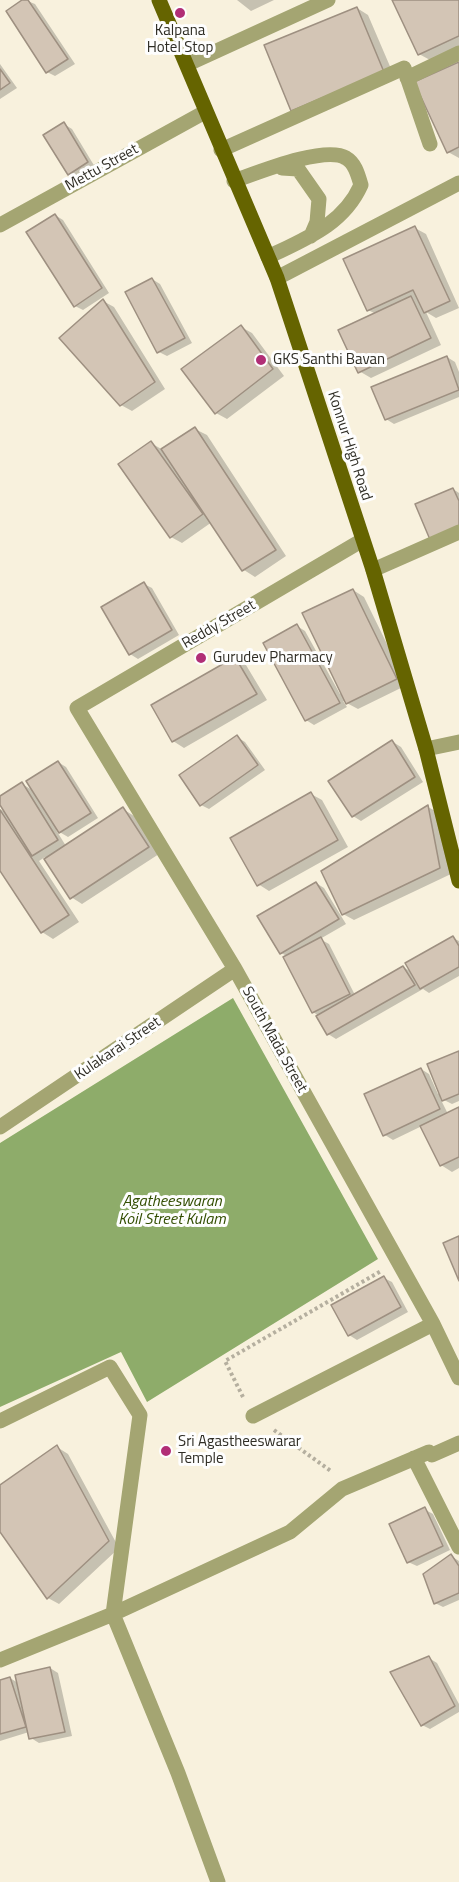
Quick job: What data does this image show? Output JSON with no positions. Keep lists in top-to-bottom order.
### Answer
{
  "streets": {
    "main road": ["Konnur High Road"],
    "street": [
      "Mettu Street",
      "Reddy Street",
      "South Mada Street",
      "Kulakarai Street"
    ]
  },
  "crossings": [
    ["Mettu Street", "Konnur High Road"],
    ["Konnur High Road", "Reddy Street"],
    ["Reddy Street", "South Mada Street"],
    ["South Mada Street", "Kulakarai Street"]
  ],
  "water": ["Agatheeswaran Koil Street Kulam"],
  "places": [
    "Kalpana Hotel Stop",
    "GKS Santhi Bavan",
    "Gurudev Pharmacy",
    "Sri Agastheeswarar Temple"
  ]
}
